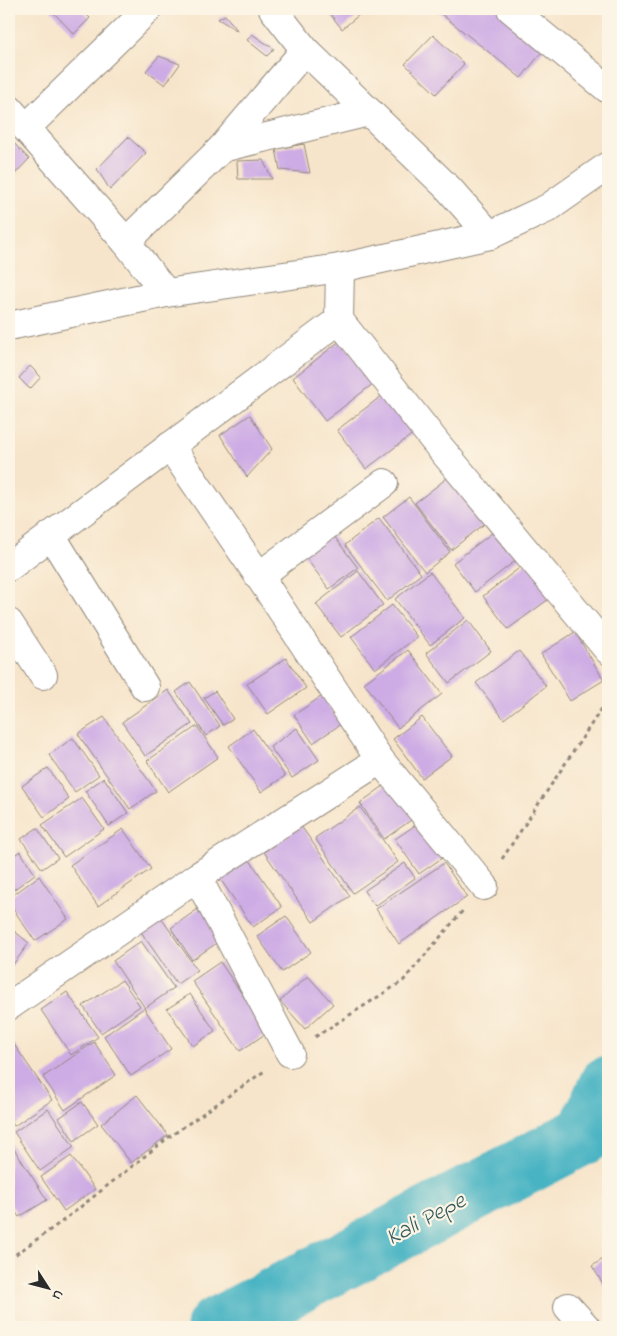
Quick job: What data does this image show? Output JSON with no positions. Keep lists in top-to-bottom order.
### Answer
{
  "water": ["Kali Pepe"],
  "north": "bottom right"
}
